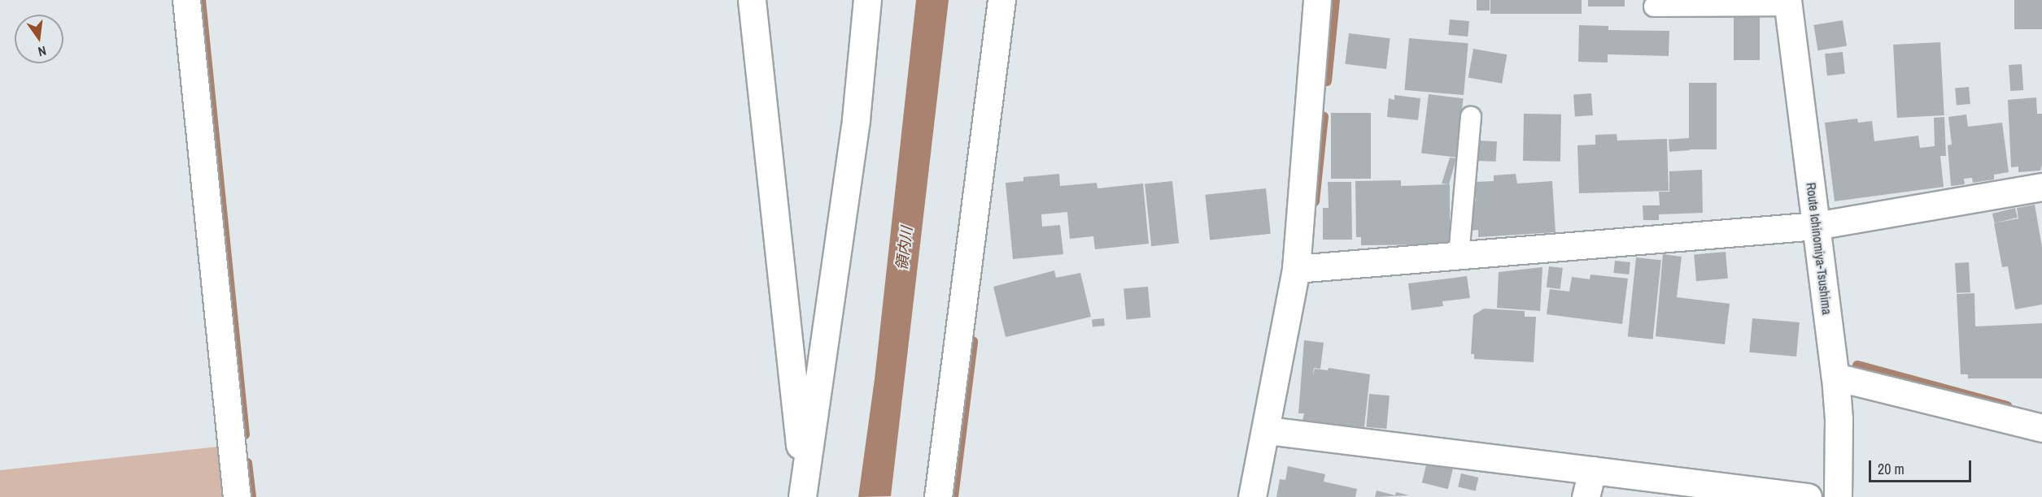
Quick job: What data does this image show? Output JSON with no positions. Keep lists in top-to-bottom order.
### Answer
{
  "streets": {
    "street": ["Route Ichinomiya-Tsushima"]
  },
  "water": ["領内川"],
  "scale_bar": "20 m",
  "north": "bottom"
}
